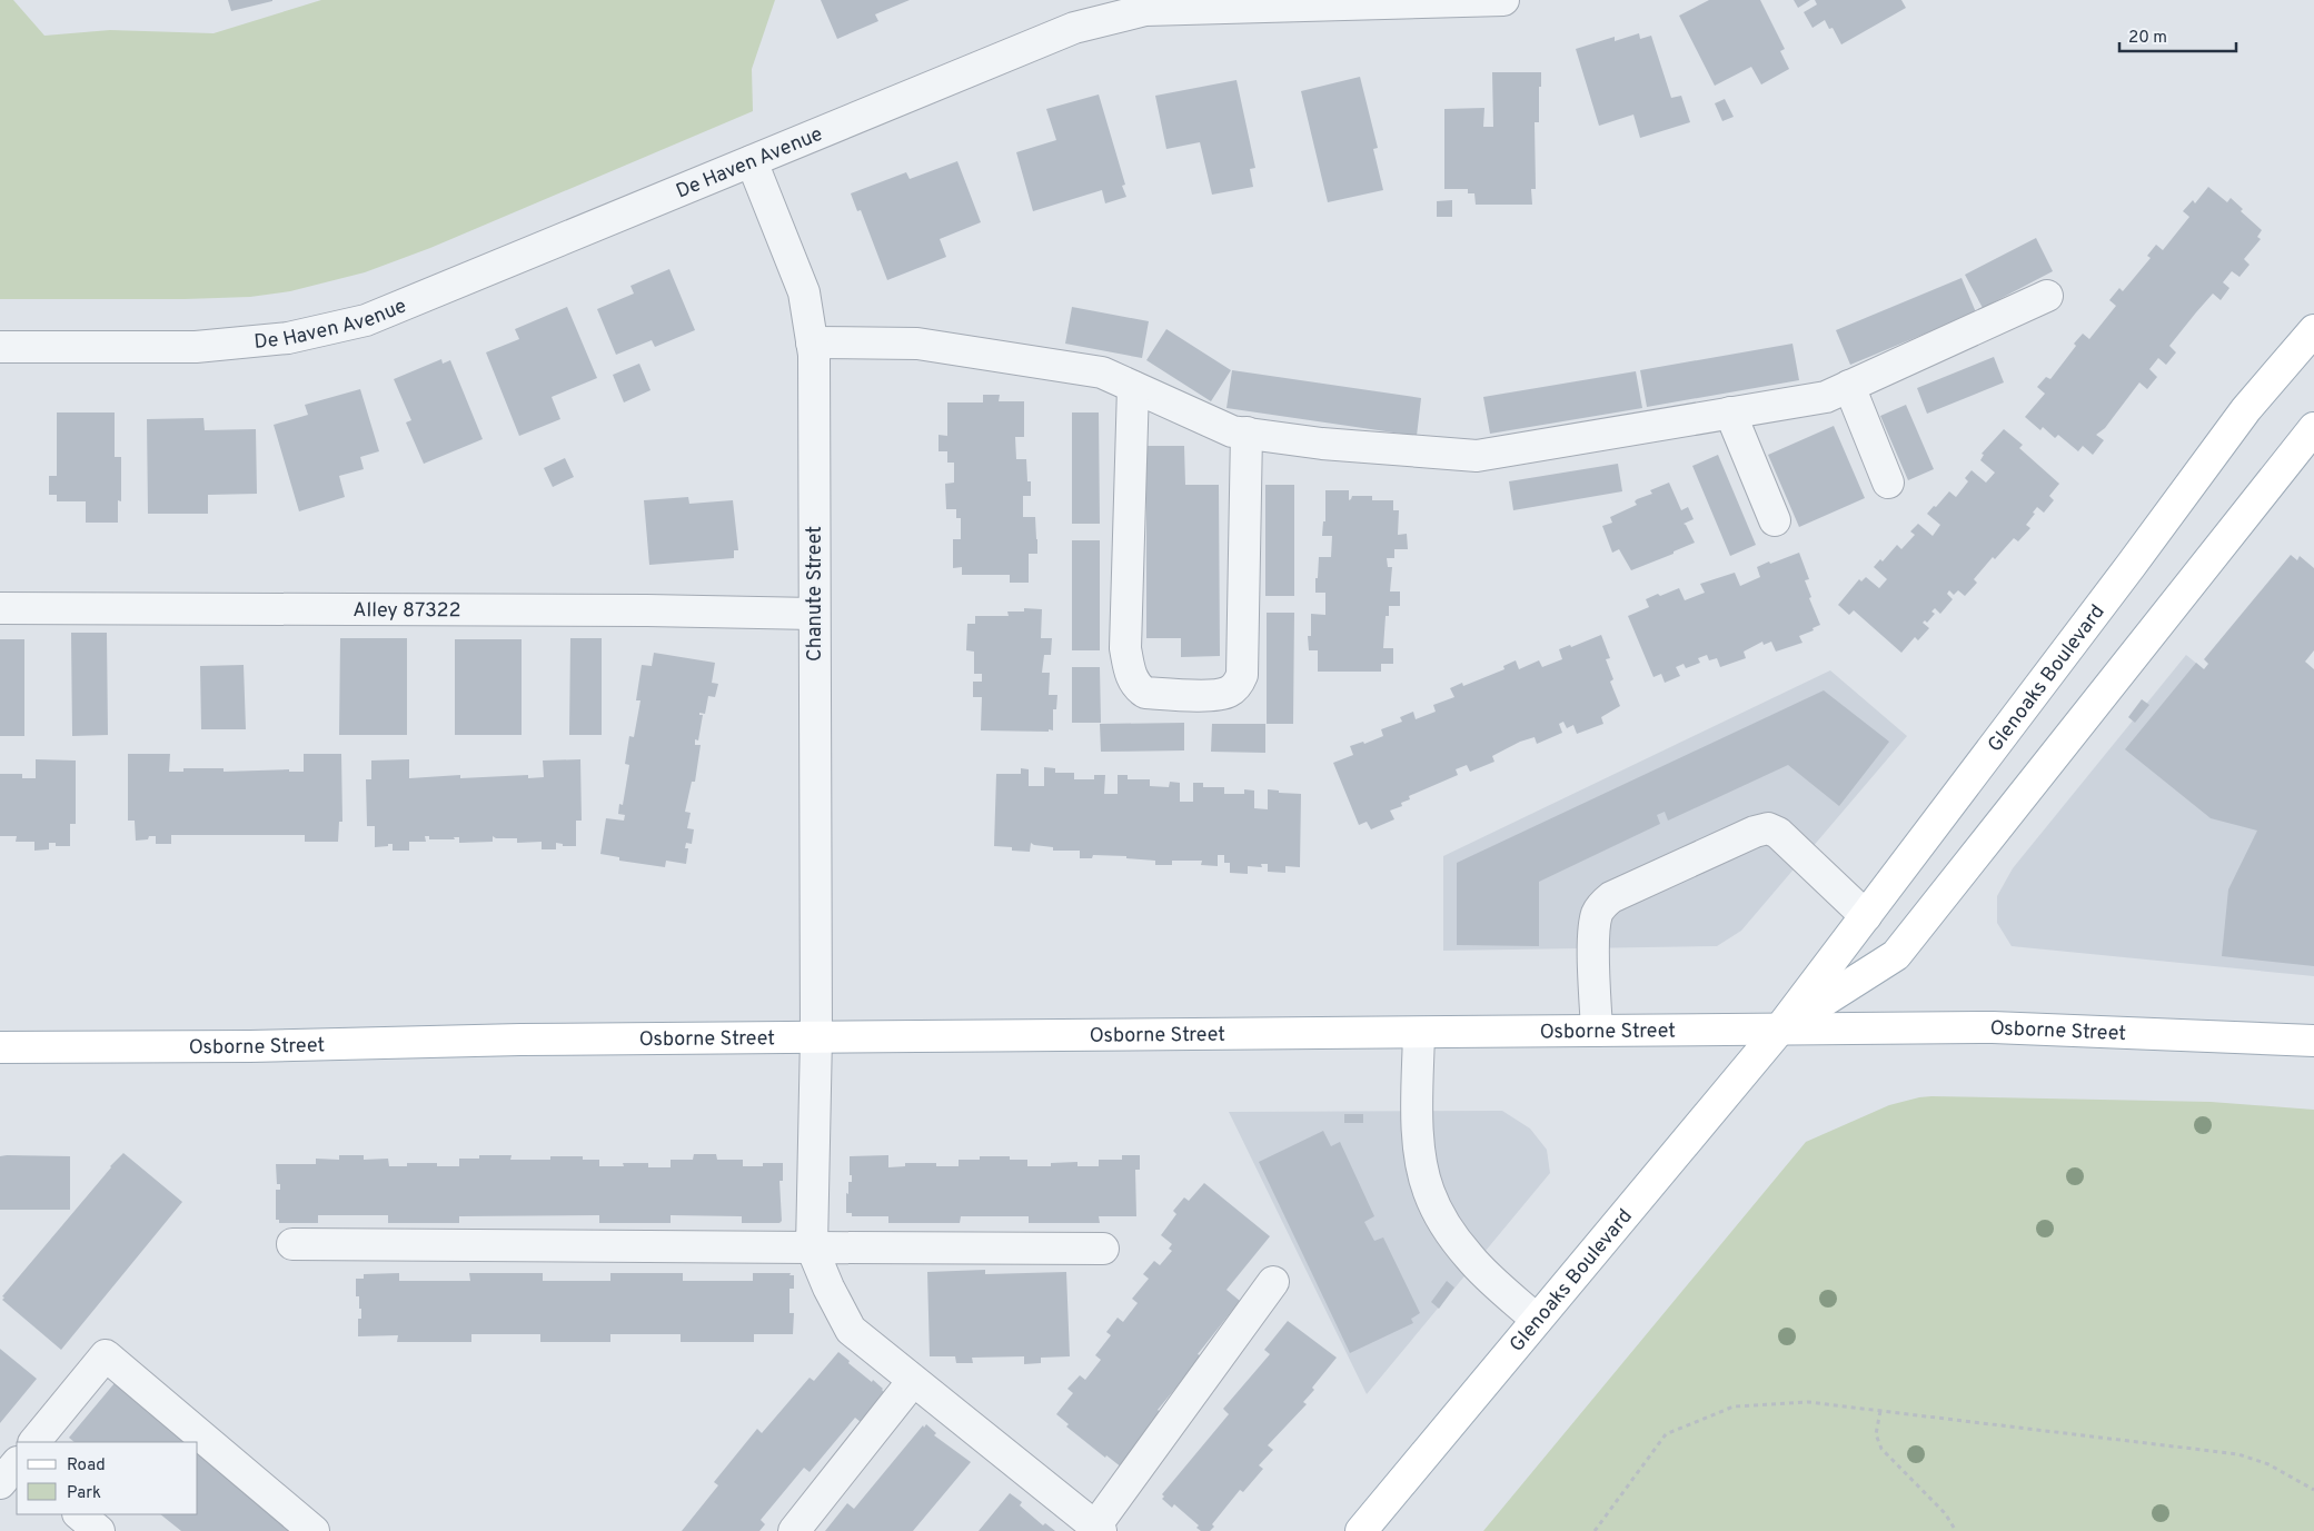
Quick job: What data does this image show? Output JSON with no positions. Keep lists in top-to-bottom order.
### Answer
{
  "streets": {
    "main road": ["Glenoaks Boulevard", "Osborne Street"],
    "street": ["De Haven Avenue", "Chanute Street", "Alley 87322"]
  },
  "crossings": [
    ["De Haven Avenue", "Chanute Street"],
    ["Chanute Street", "Alley 87322"],
    ["Chanute Street", "Osborne Street"],
    ["Glenoaks Boulevard", "Osborne Street"]
  ],
  "legend": ["Road", "Park"],
  "scale_bar": "20 m"
}
